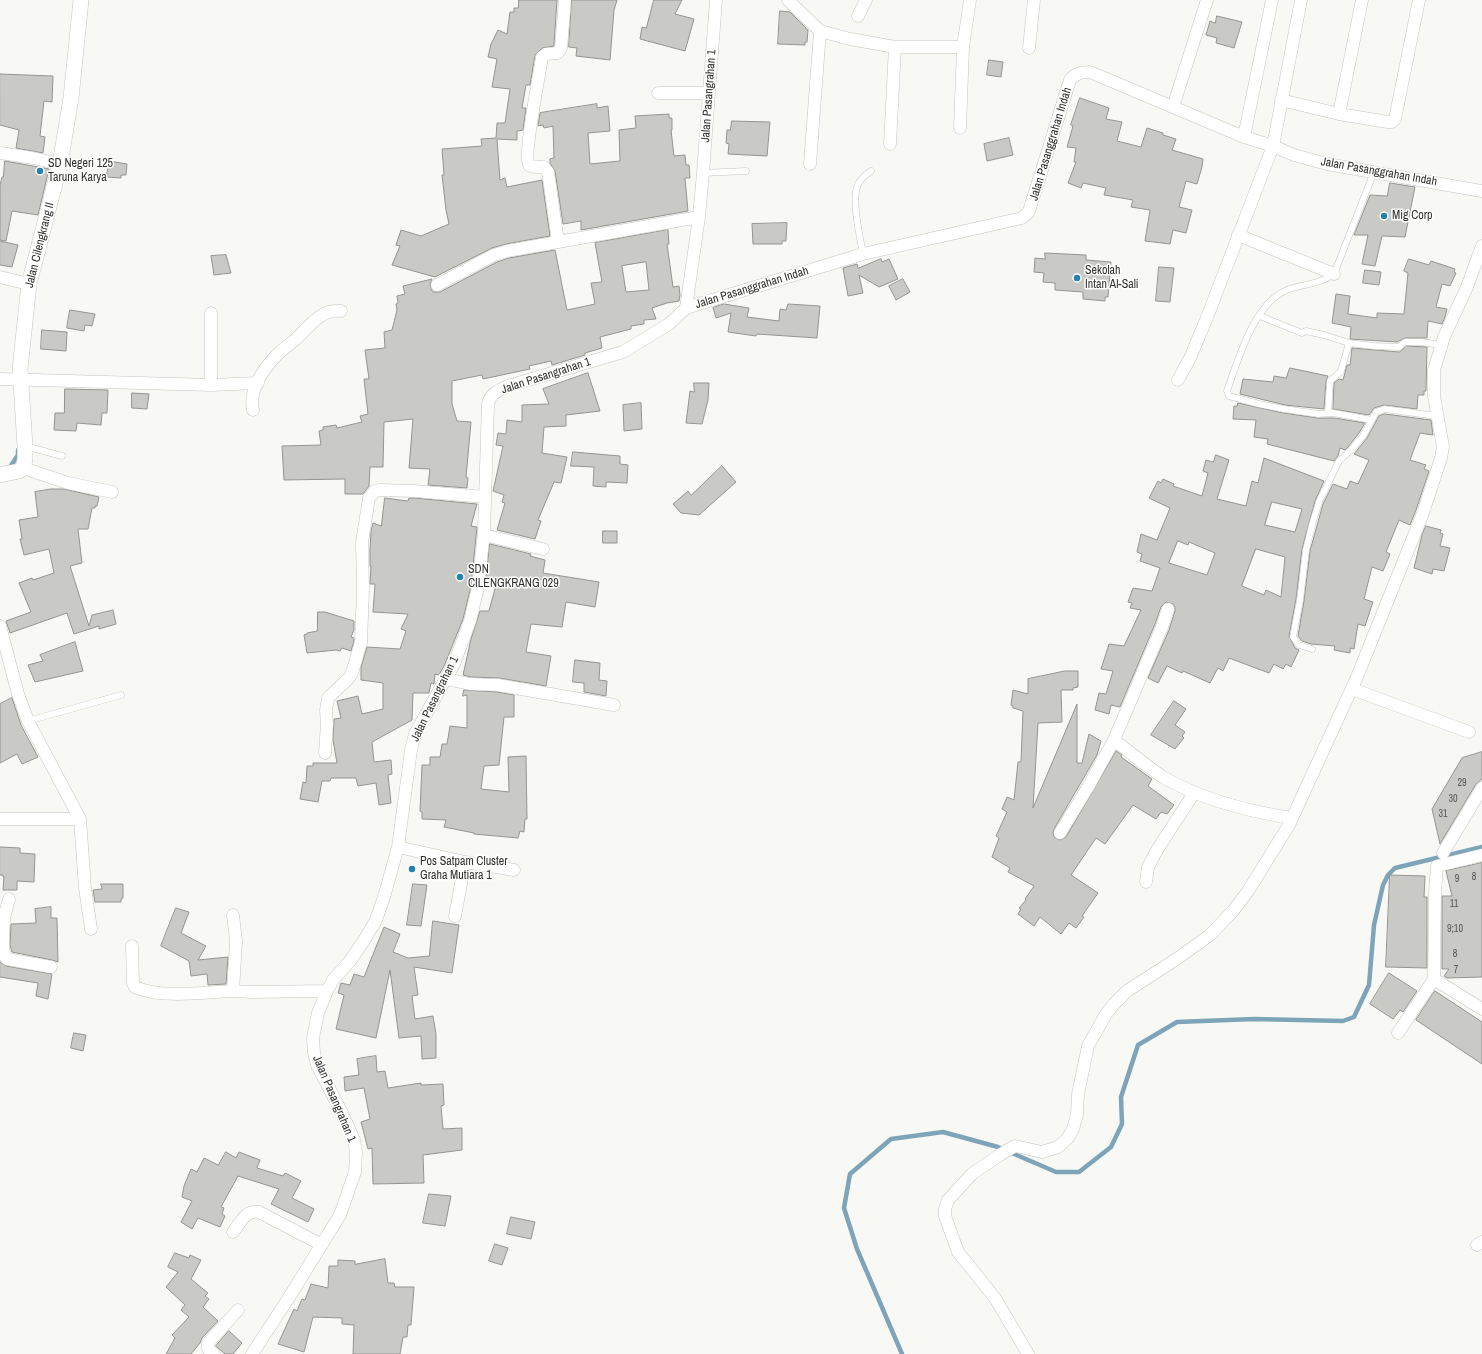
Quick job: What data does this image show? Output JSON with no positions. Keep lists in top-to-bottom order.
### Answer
{
  "streets": {
    "street": ["Jalan Pasangrahan 1", "Jalan Pasanggrahan Indah", "Jalan Cilengkrang II"]
  },
  "crossings": [
    ["Jalan Pasangrahan 1", "Jalan Pasanggrahan Indah"]
  ],
  "places": [
    "SD Negeri 125 Taruna Karya",
    "Mig Corp",
    "Sekolah Intan Al-Sali",
    "SDN CILENGKRANG 029",
    "Pos Satpam Cluster Graha Mutiara 1"
  ],
  "house_numbers": [
    "29",
    "30",
    "31",
    "8",
    "9",
    "11",
    "9;10",
    "8",
    "7"
  ]
}
